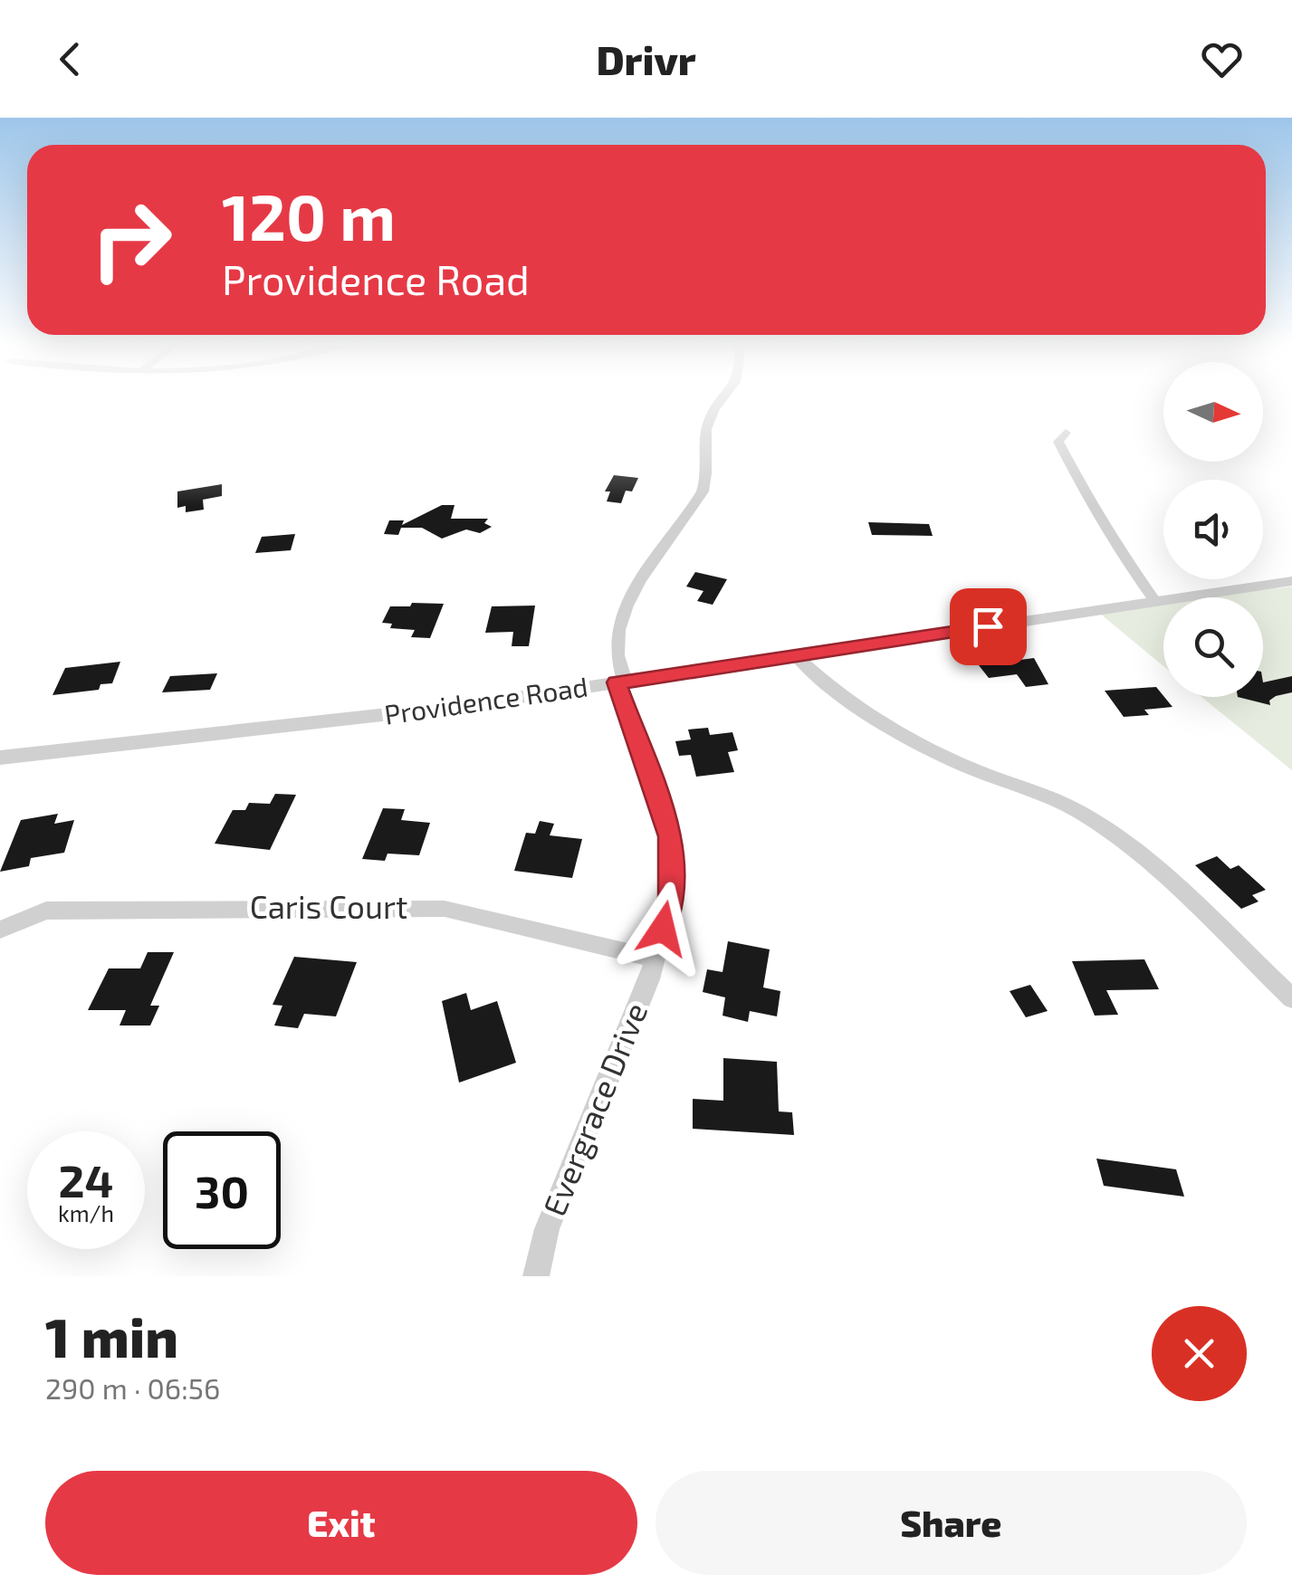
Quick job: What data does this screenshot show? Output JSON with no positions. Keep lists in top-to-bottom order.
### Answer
{
  "streets": {
    "street": ["Providence Road", "Caris Court", "Evergrace Drive"]
  },
  "crossings": [
    ["Providence Road", "Evergrace Drive"],
    ["Caris Court", "Evergrace Drive"]
  ],
  "north": "right",
  "page": {
    "header": "Drivr",
    "turn": ["120 m", "Providence Road"],
    "speed": "24 km/h",
    "limit": "30",
    "heading": ["1 min", "290 m · 06:56"],
    "buttons": ["Exit", "Share"]
  }
}
